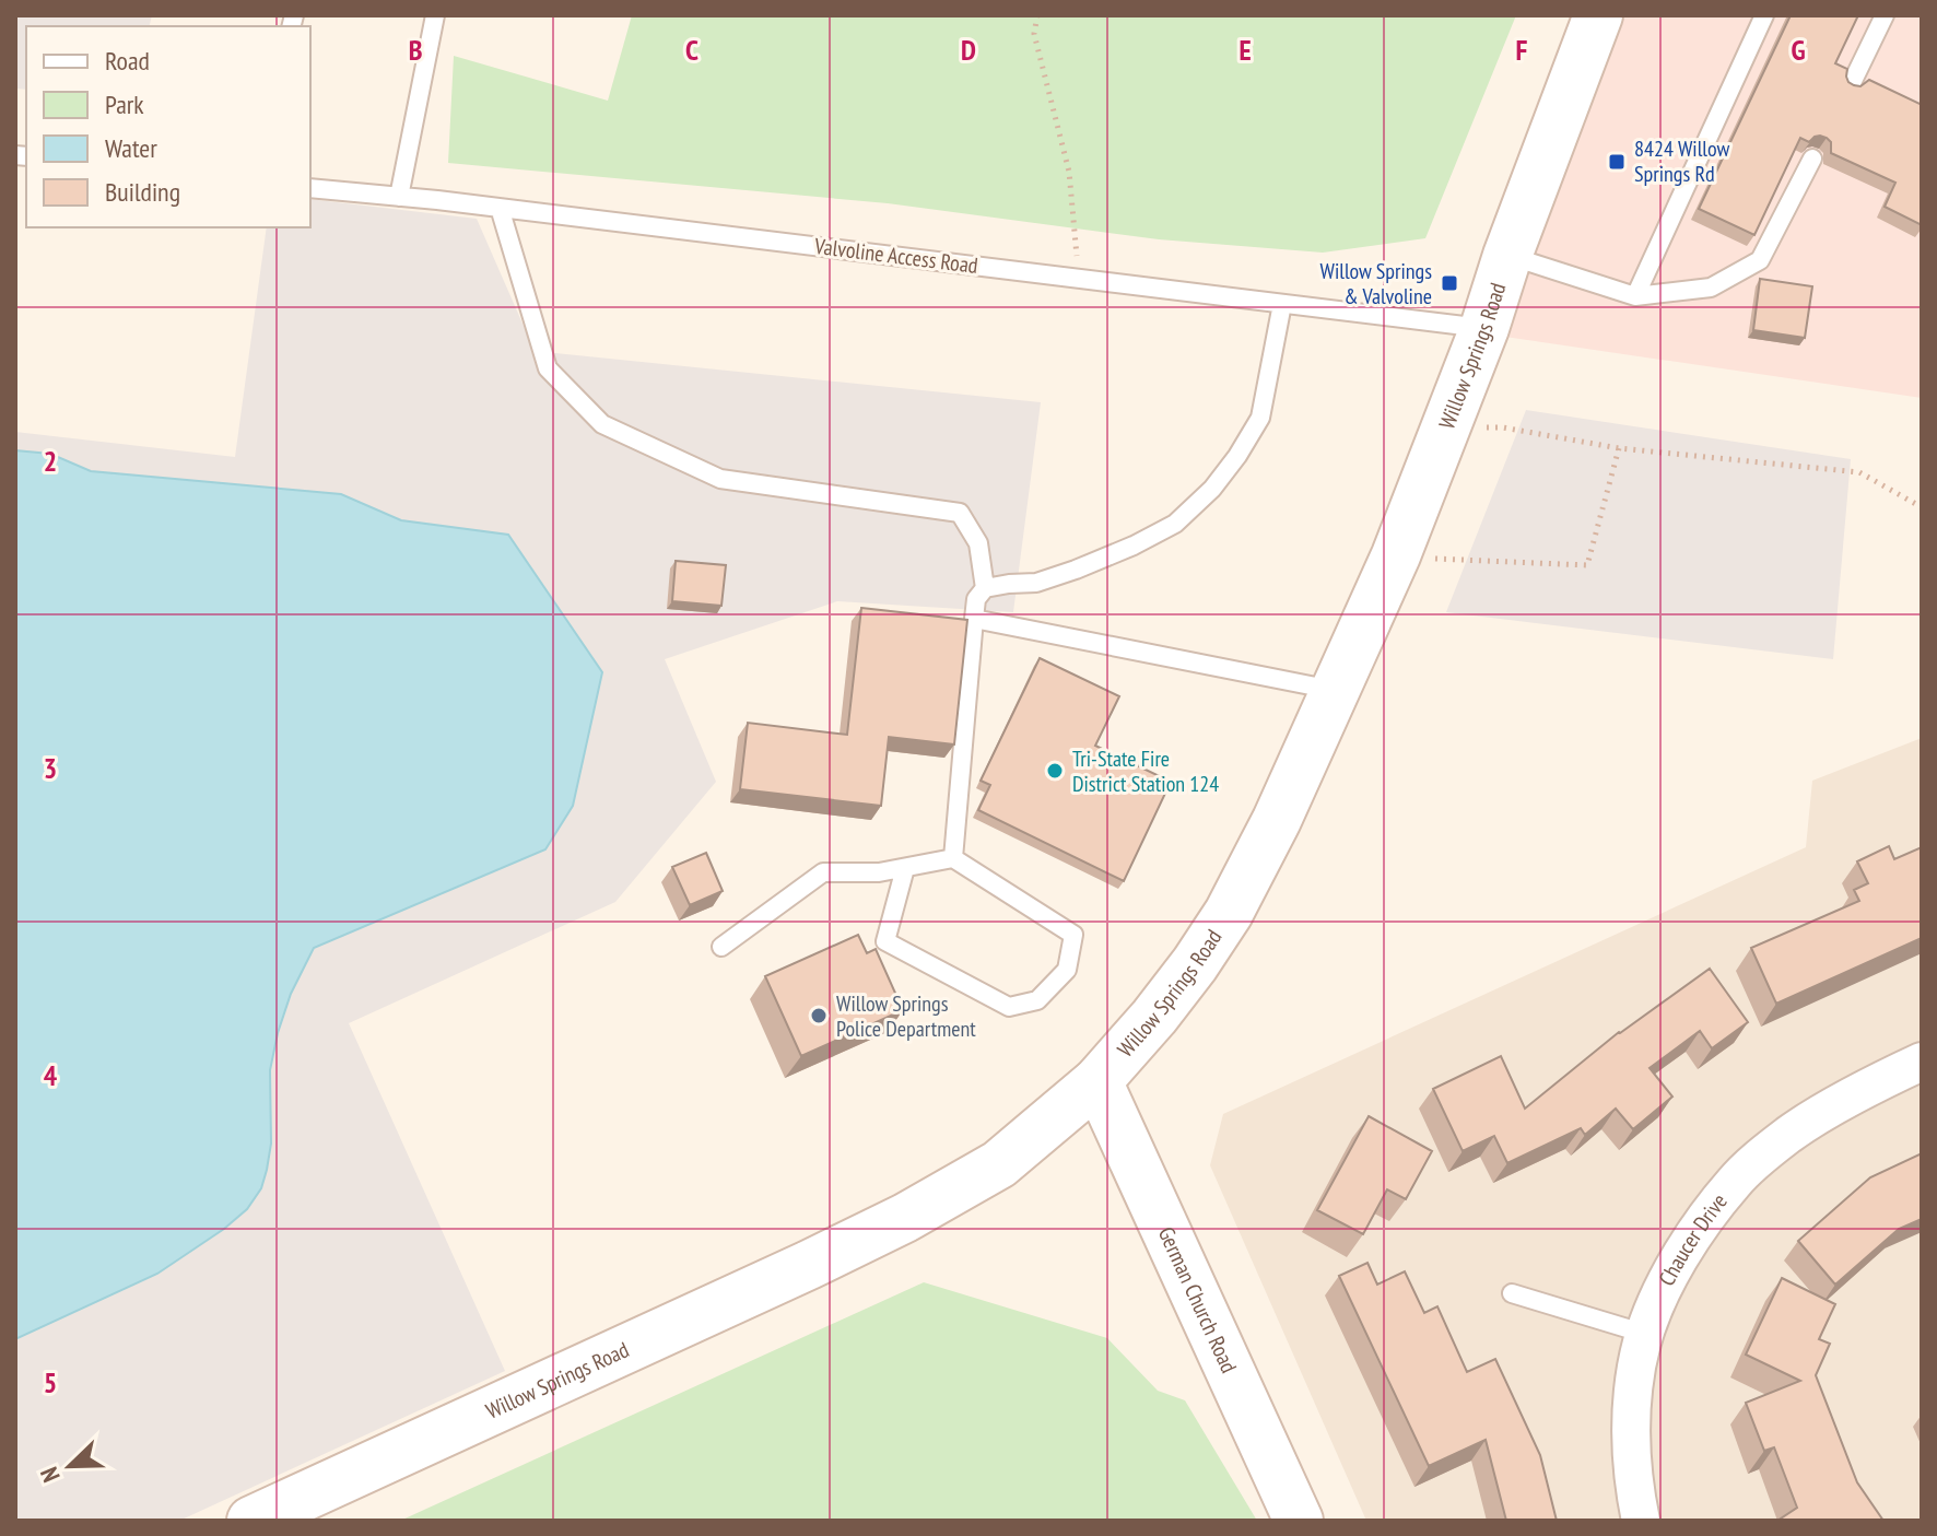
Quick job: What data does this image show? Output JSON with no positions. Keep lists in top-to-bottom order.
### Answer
{
  "streets": {
    "main road": ["Willow Springs Road", "German Church Road"],
    "street": ["Chaucer Drive"],
    "lane": ["Valvoline Access Road"]
  },
  "crossings": [
    ["Valvoline Access Road", "Willow Springs Road"],
    ["Willow Springs Road", "German Church Road"]
  ],
  "places": {
    "transit": ["8424 Willow Springs Rd", "Willow Springs & Valvoline"],
    "other": ["Tri-State Fire District Station 124", "Willow Springs Police Department"]
  },
  "legend": [
    "Road",
    "Park",
    "Water",
    "Building"
  ],
  "north": "bottom left",
  "grid": {
    "columns": [
      "B",
      "C",
      "D",
      "E",
      "F",
      "G"
    ],
    "rows": [
      "2",
      "3",
      "4",
      "5"
    ]
  }
}
